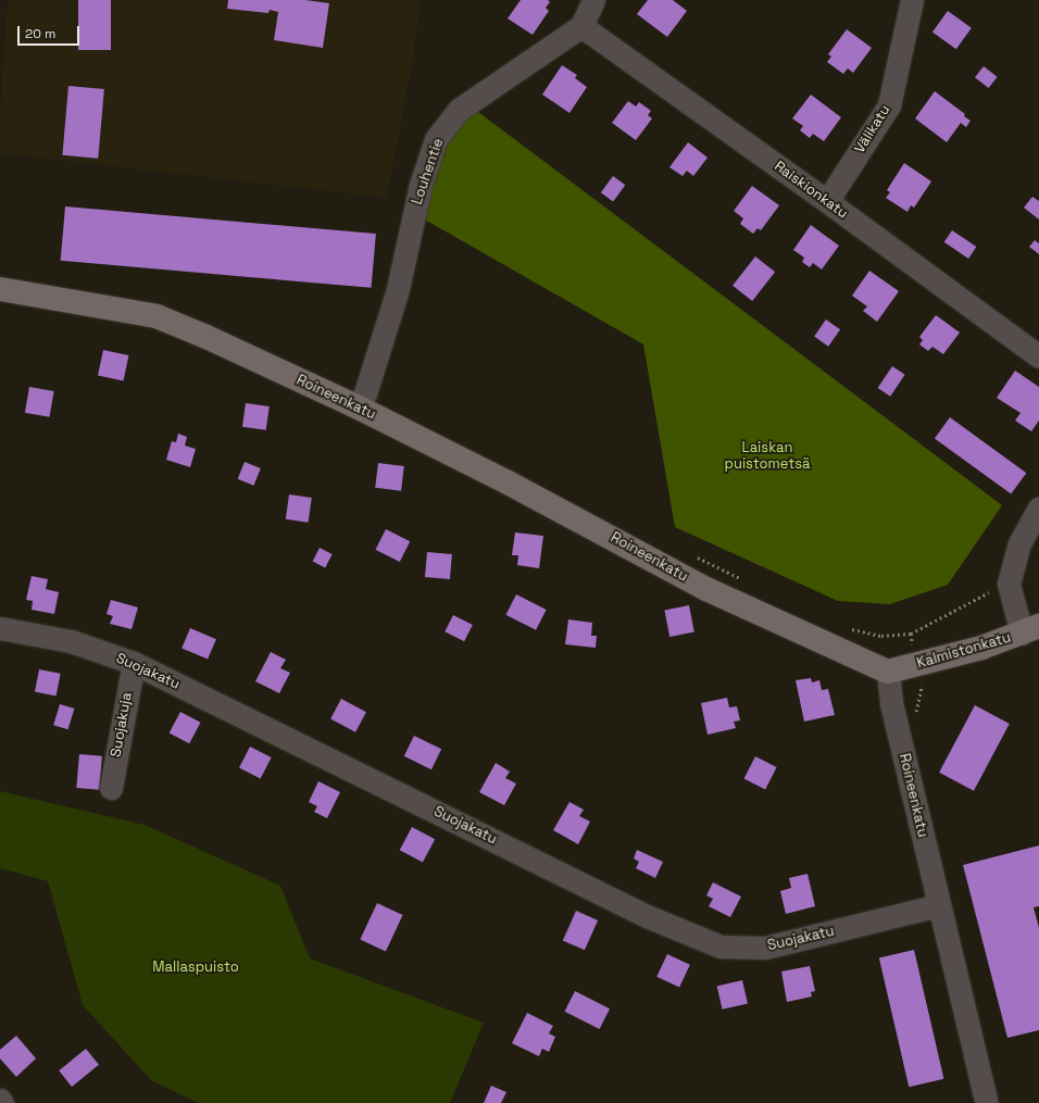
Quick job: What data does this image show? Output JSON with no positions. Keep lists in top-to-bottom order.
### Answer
{
  "streets": {
    "street": [
      "Välikatu",
      "Louhentie",
      "Raiskionkatu",
      "Roineenkatu",
      "Kalmistonkatu",
      "Suojakatu",
      "Suojakuja"
    ]
  },
  "crossings": [
    ["Välikatu", "Raiskionkatu"],
    ["Louhentie", "Raiskionkatu"],
    ["Louhentie", "Roineenkatu"],
    ["Roineenkatu", "Kalmistonkatu"],
    ["Roineenkatu", "Suojakatu"],
    ["Suojakatu", "Suojakuja"]
  ],
  "parks": ["Laiskan puistometsä", "Mallaspuisto"],
  "scale_bar": "20 m"
}
